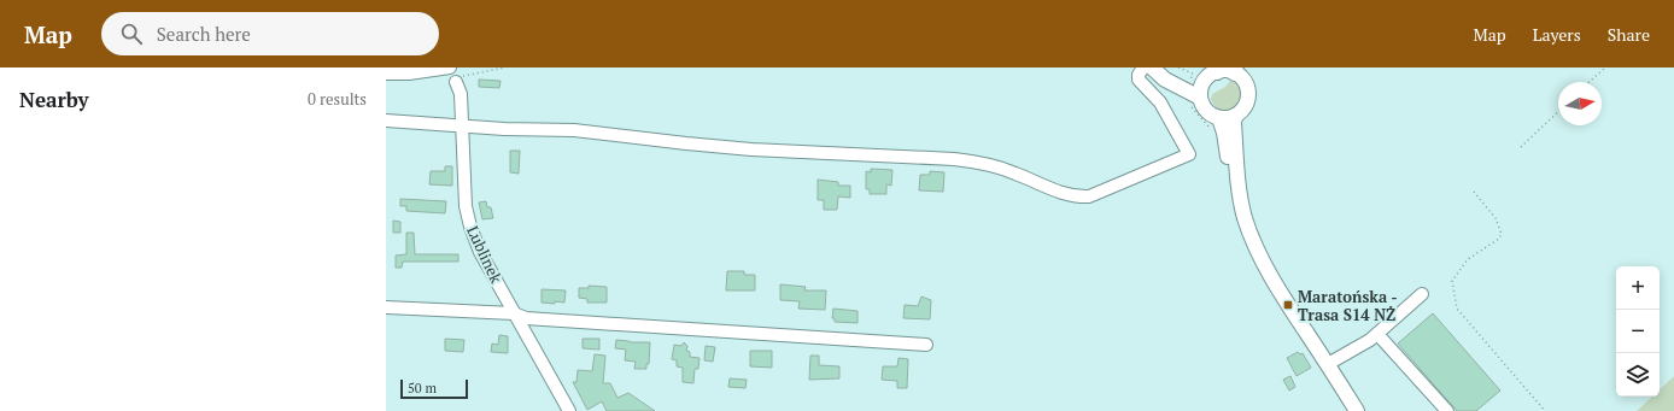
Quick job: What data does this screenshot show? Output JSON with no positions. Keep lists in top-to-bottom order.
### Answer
{
  "streets": {
    "street": ["Lublinek"]
  },
  "places": {
    "transit": ["Maratońska - Trasa S14 NŻ"]
  },
  "scale_bar": "50 m",
  "north": "right",
  "page": {
    "header": "Map",
    "search": "Search here",
    "nav": ["Map", "Layers", "Share"],
    "heading": ["Nearby", "0 results"],
    "map_buttons": ["+", "−"],
    "scale": "50 m"
  }
}
